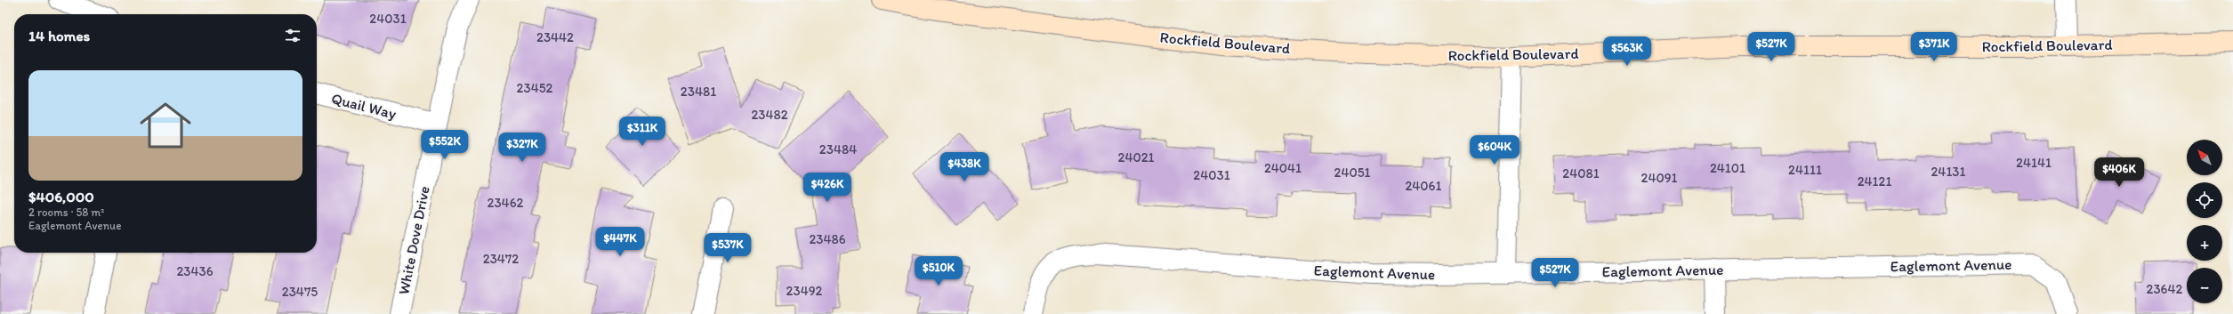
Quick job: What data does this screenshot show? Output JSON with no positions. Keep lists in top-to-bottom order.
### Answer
{
  "streets": {
    "main road": ["Rockfield Boulevard"],
    "street": ["Quail Way", "White Dove Drive", "Eaglemont Avenue"]
  },
  "crossings": [
    ["Quail Way", "White Dove Drive"]
  ],
  "house_numbers": [
    "24031",
    "23442",
    "23452",
    "23481",
    "23482",
    "23484",
    "24021",
    "24141",
    "24041",
    "24101",
    "24111",
    "24131",
    "24051",
    "24081",
    "24031",
    "24091",
    "24121",
    "24061",
    "23462",
    "23486",
    "23472",
    "23436",
    "23642",
    "23492",
    "23475"
  ],
  "north": "top left",
  "page": {
    "heading": "14 homes",
    "price": [
      "$527K",
      "$371K",
      "$563K",
      "$311K",
      "$552K",
      "$327K",
      "$604K",
      "$438K",
      "$406K",
      "$426K",
      "$447K",
      "$537K",
      "$510K",
      "$527K"
    ],
    "list": [
      {
        "name": "$406,000",
        "note": "2 rooms · 58 m² · Eaglemont Avenue"
      }
    ],
    "map_buttons": ["+", "−"]
  }
}
